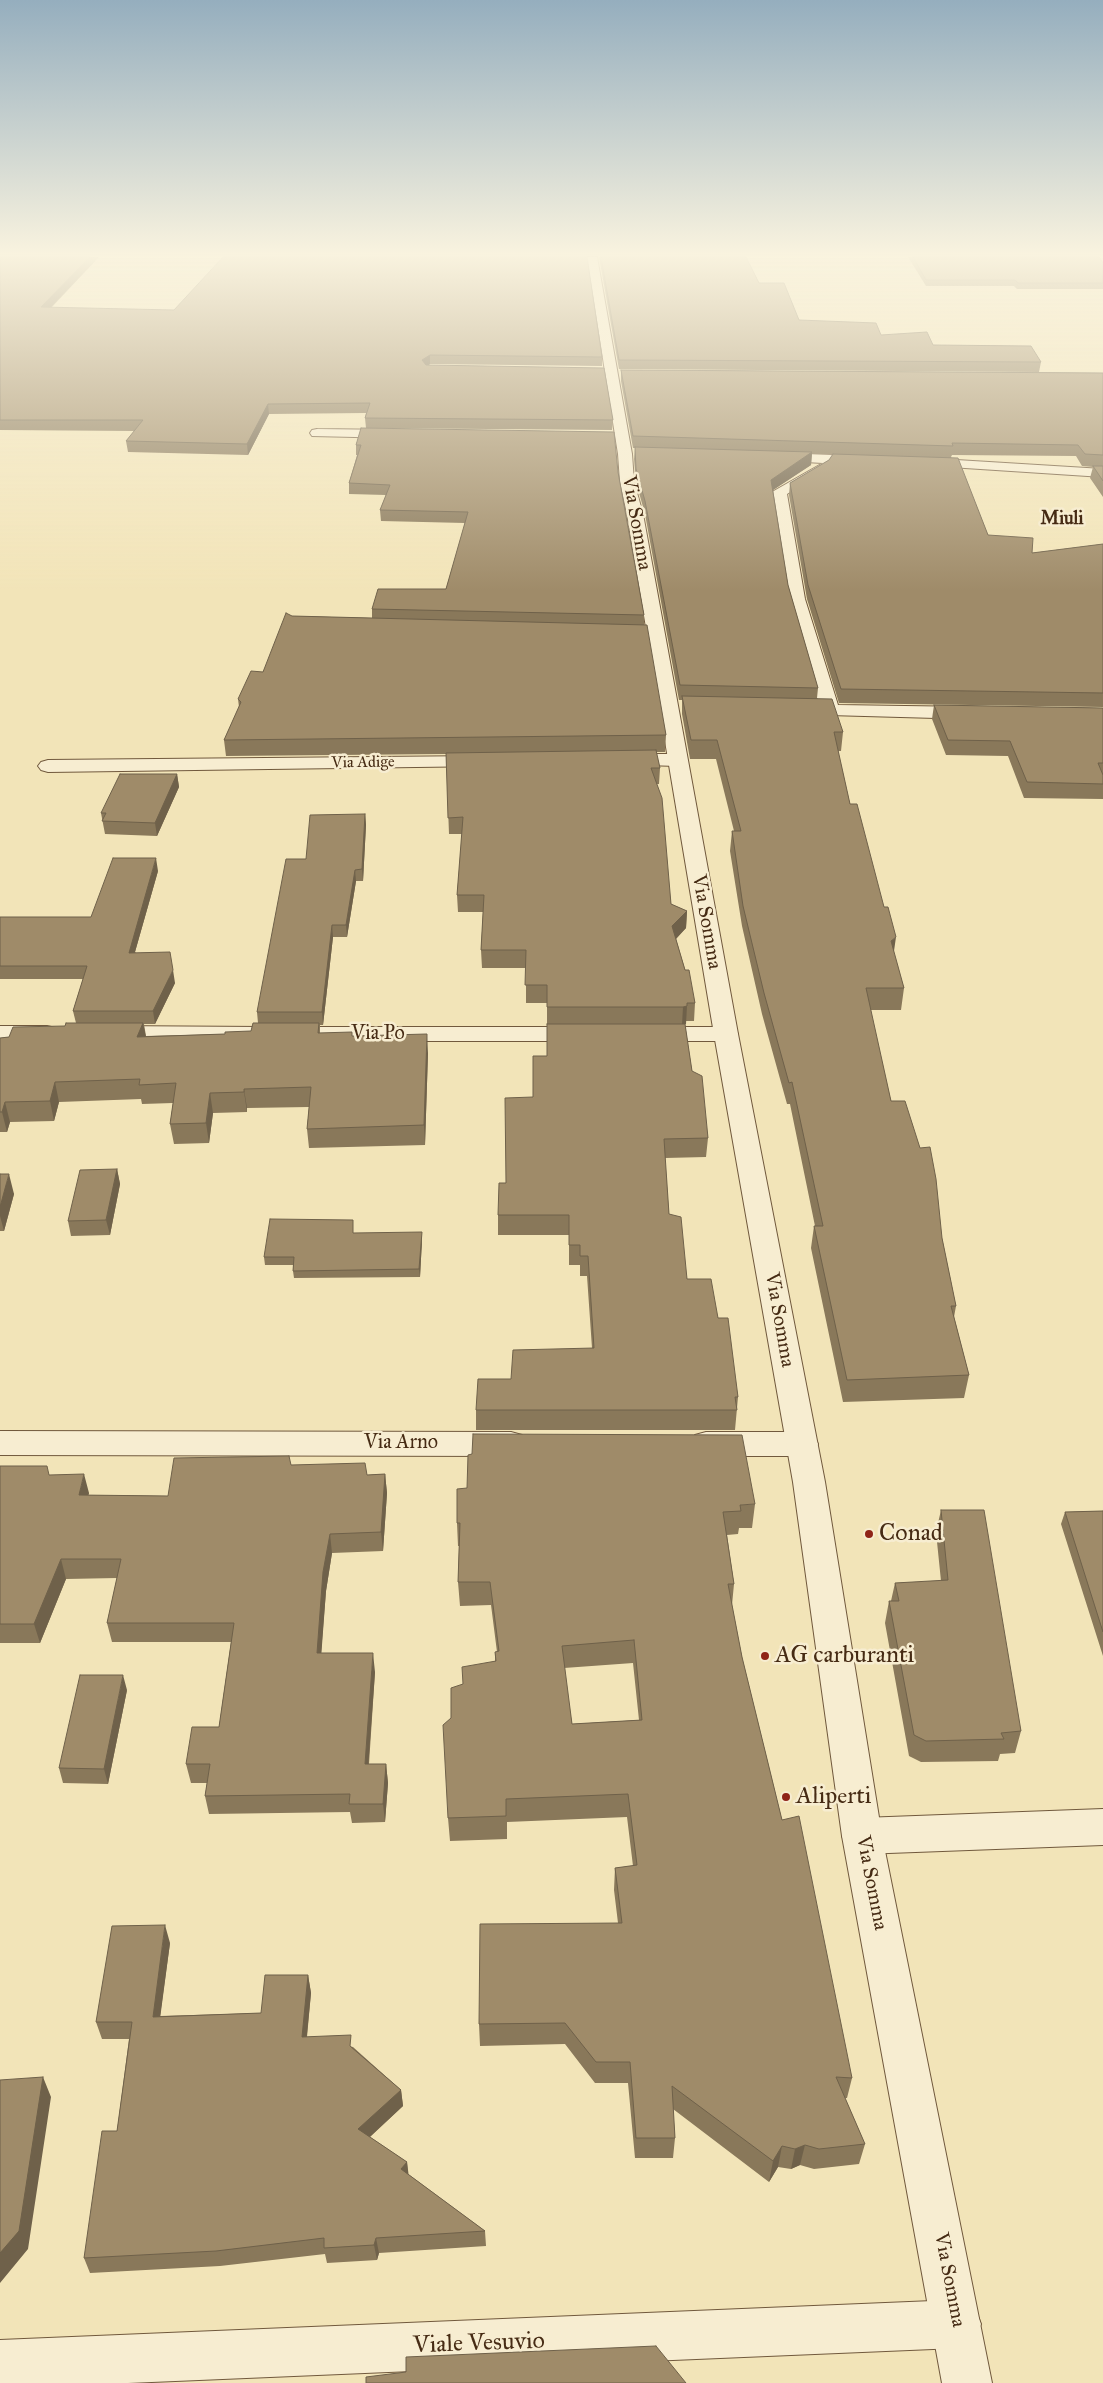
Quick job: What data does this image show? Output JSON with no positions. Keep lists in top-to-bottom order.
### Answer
{
  "streets": {
    "street": [
      "Via Somma",
      "Via Adige",
      "Via Po",
      "Via Arno",
      "Viale Vesuvio"
    ]
  },
  "crossings": [
    ["Via Somma", "Via Po"],
    ["Via Somma", "Viale Vesuvio"]
  ],
  "districts": ["Miuli"],
  "places": ["Conad", "AG carburanti", "Aliperti"]
}
